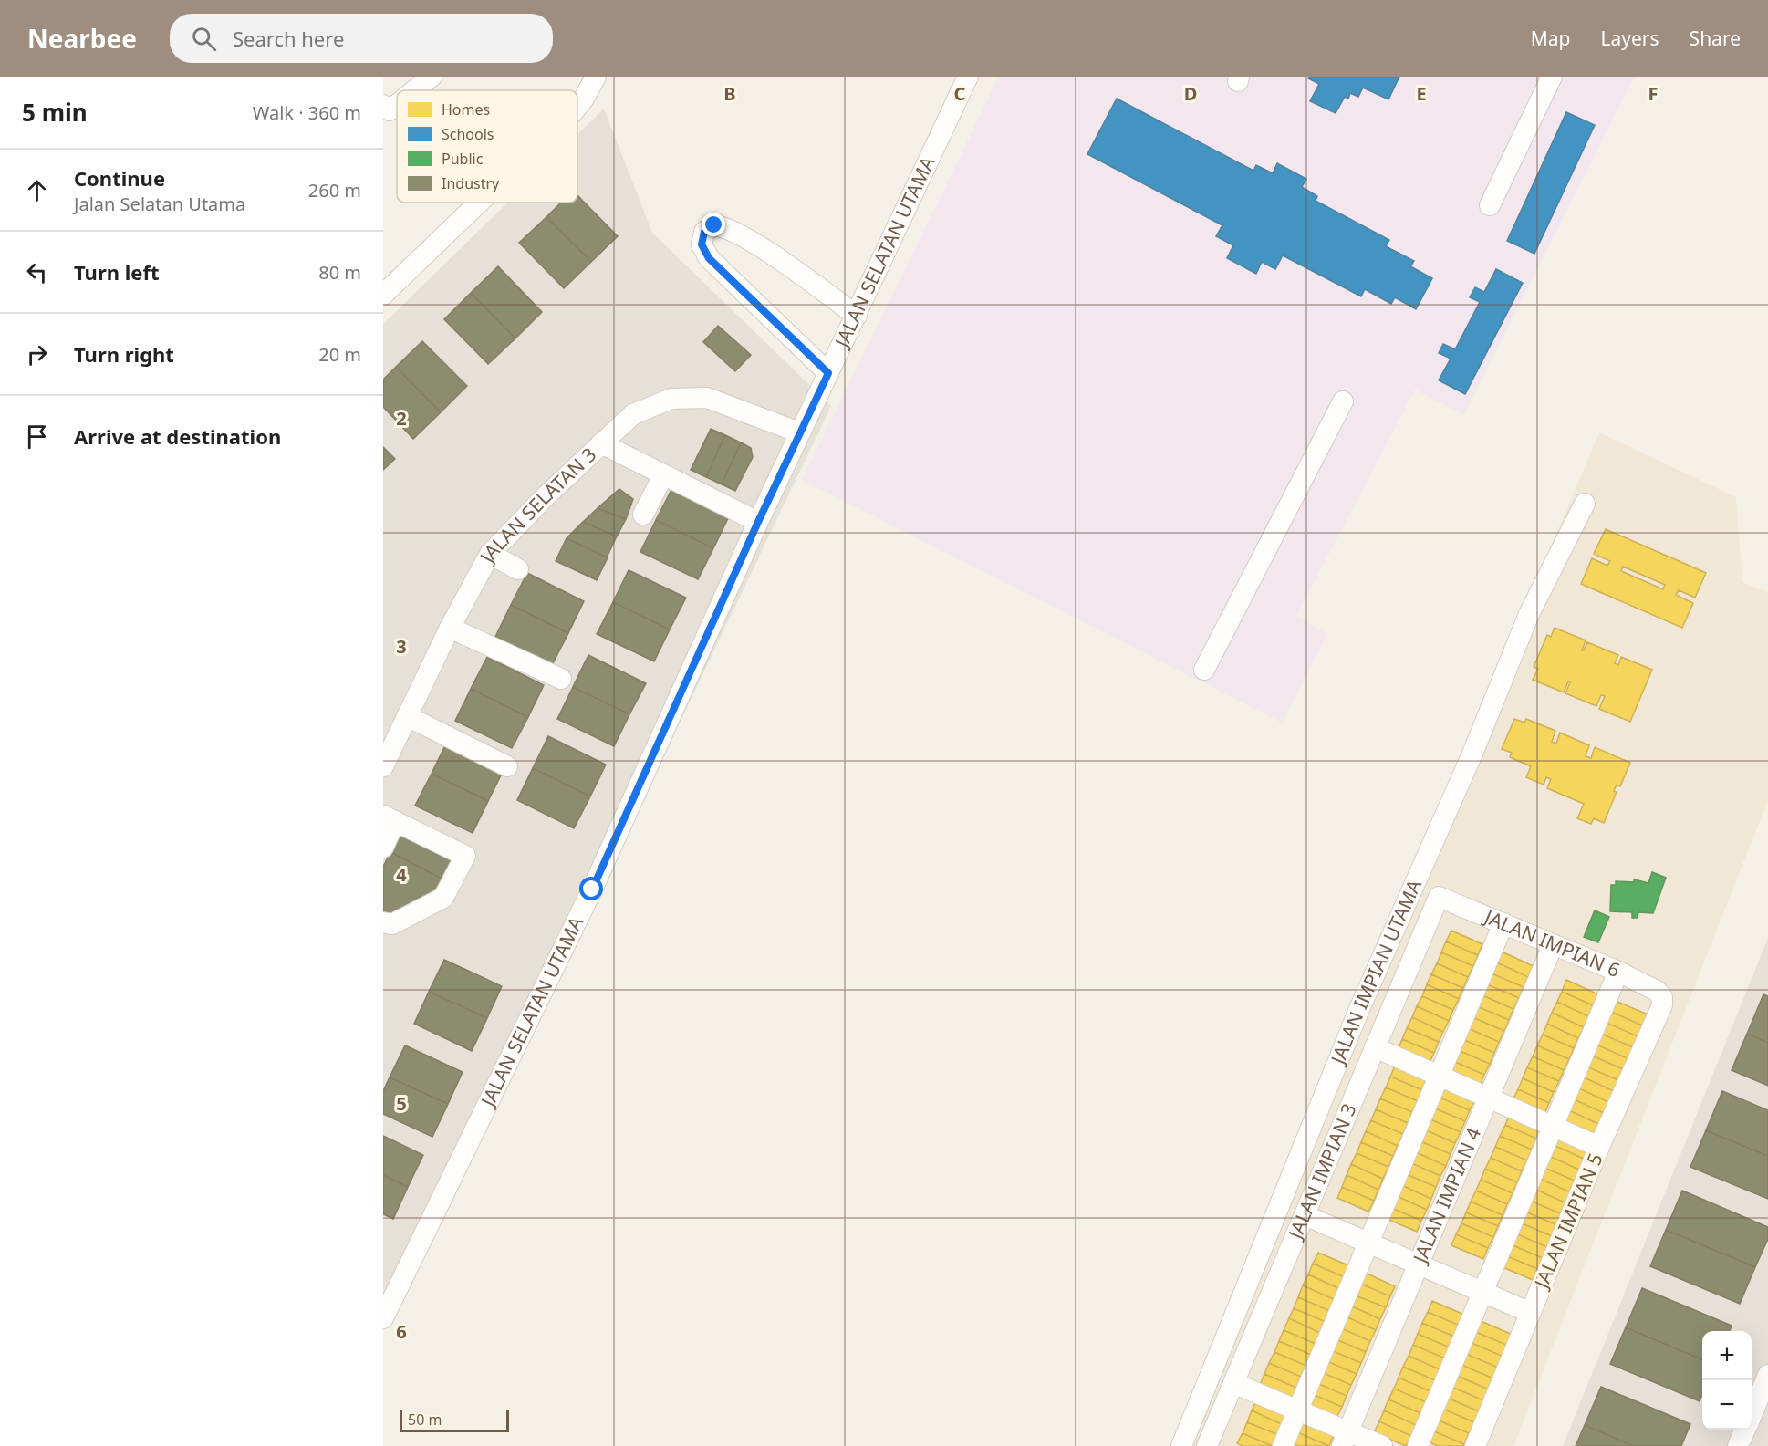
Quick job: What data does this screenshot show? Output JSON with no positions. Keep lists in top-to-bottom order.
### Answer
{
  "streets": {
    "street": [
      "JALAN SELATAN UTAMA",
      "JALAN SELATAN 3",
      "JALAN IMPIAN 6",
      "JALAN IMPIAN UTAMA",
      "JALAN IMPIAN 3",
      "JALAN IMPIAN 4",
      "JALAN IMPIAN 5"
    ]
  },
  "crossings": [
    ["JALAN SELATAN UTAMA", "JALAN SELATAN 3"],
    ["JALAN IMPIAN 6", "JALAN IMPIAN 3"],
    ["JALAN IMPIAN 6", "JALAN IMPIAN 4"],
    ["JALAN IMPIAN 6", "JALAN IMPIAN 5"]
  ],
  "legend": [
    "Homes",
    "Schools",
    "Public",
    "Industry"
  ],
  "scale_bar": "50 m",
  "page": {
    "header": "Nearbee",
    "search": "Search here",
    "nav": ["Map", "Layers", "Share"],
    "heading": ["5 min", "Walk · 360 m"],
    "list": [
      ["Continue", "Jalan Selatan Utama", "260 m"],
      ["Turn left", "80 m"],
      ["Turn right", "20 m"],
      "Arrive at destination"
    ],
    "map_buttons": ["+", "−"],
    "scale": "50 m"
  },
  "grid": {
    "columns": [
      "B",
      "C",
      "D",
      "E",
      "F"
    ],
    "rows": [
      "2",
      "3",
      "4",
      "5",
      "6"
    ]
  }
}
